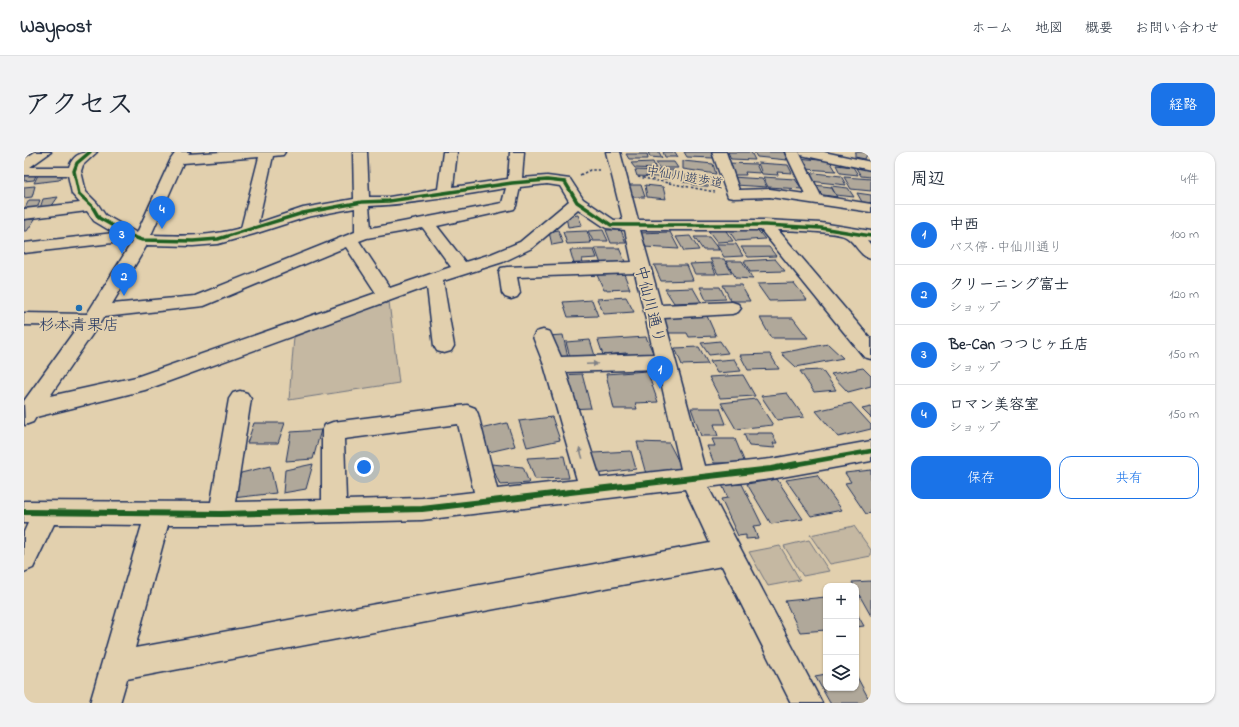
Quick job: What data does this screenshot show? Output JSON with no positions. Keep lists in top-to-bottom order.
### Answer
{
  "streets": {
    "street": ["中仙川通り"],
    "path": ["中仙川遊歩道"]
  },
  "crossings": [
    ["中仙川遊歩道", "中仙川通り"]
  ],
  "places": ["杉本青果店"],
  "page": {
    "header": "Waypost",
    "nav": [
      "ホーム",
      "地図",
      "概要",
      "お問い合わせ"
    ],
    "title": "アクセス",
    "buttons": [
      "経路",
      ["保存", "共有"]
    ],
    "heading": ["周辺", "4件"],
    "pins": [
      "4",
      "3",
      "2",
      "1"
    ],
    "list": [
      {
        "mark": "1",
        "name": "中西",
        "note": "バス停 · 中仙川通り",
        "value": "100 m"
      },
      {
        "mark": "2",
        "name": "クリーニング富士",
        "note": "ショップ",
        "value": "120 m"
      },
      {
        "mark": "3",
        "name": "Be-Can つつじヶ丘店",
        "note": "ショップ",
        "value": "150 m"
      },
      {
        "mark": "4",
        "name": "ロマン美容室",
        "note": "ショップ",
        "value": "150 m"
      }
    ],
    "map_buttons": ["+", "−"]
  }
}
